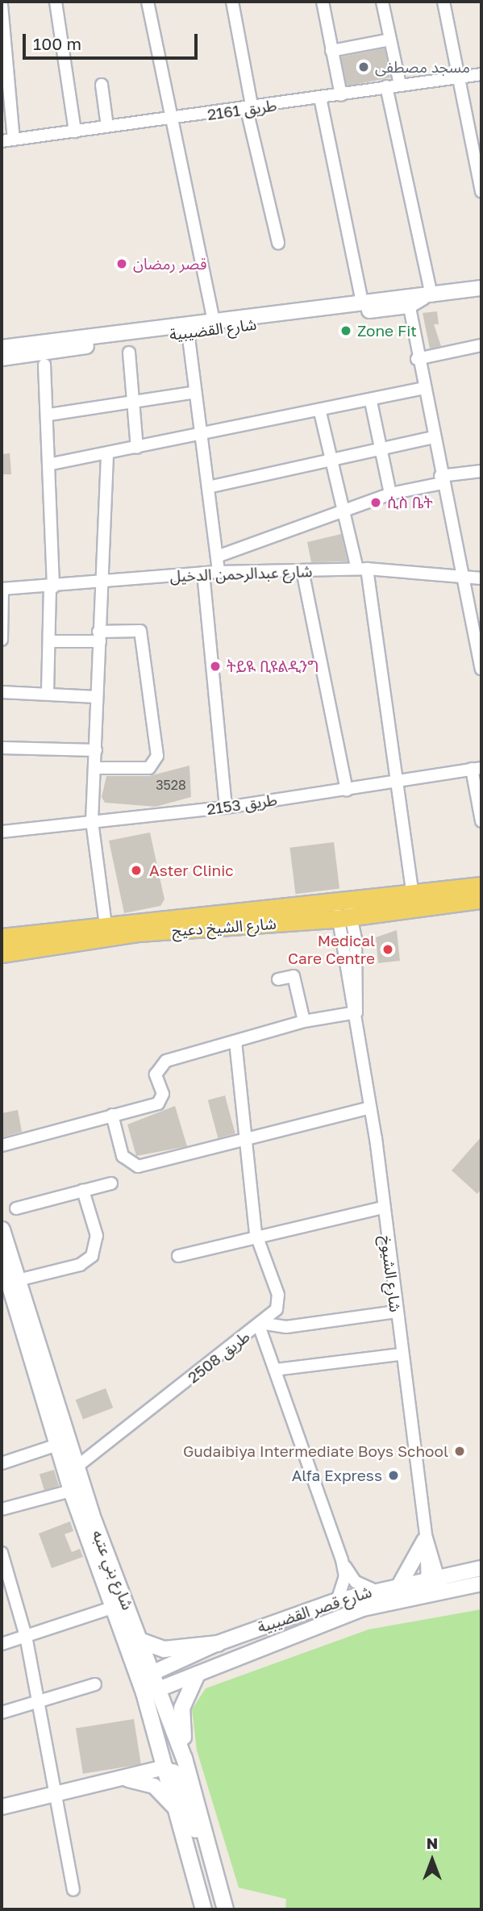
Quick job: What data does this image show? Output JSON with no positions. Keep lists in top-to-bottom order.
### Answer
{
  "streets": {
    "main road": ["شارع الشيخ دعيج", "شارع بني عتبه"],
    "street": [
      "طريق 2161",
      "شارع القضيبية",
      "شارع عبدالرحمن الدخيل",
      "طريق 2153",
      "شارع الشيوخ",
      "طريق 2508",
      "شارع قصر القضيبية"
    ]
  },
  "crossings": [
    ["شارع الشيخ دعيج", "شارع الشيوخ"],
    ["شارع الشيوخ", "طريق 2508"],
    ["شارع الشيوخ", "شارع قصر القضيبية"],
    ["طريق 2508", "شارع بني عتبه"],
    ["شارع بني عتبه", "شارع قصر القضيبية"]
  ],
  "places": [
    "مسجد مصطفى",
    "قصر رمضان",
    "Zone Fit",
    "ሲስ ቤት",
    "ትይዪ ቢዩልዲንግ",
    "Aster Clinic",
    "Medical Care Centre",
    "Gudaibiya Intermediate Boys School",
    "Alfa Express"
  ],
  "house_numbers": ["3528"],
  "scale_bar": "100 m",
  "north": "top"
}
